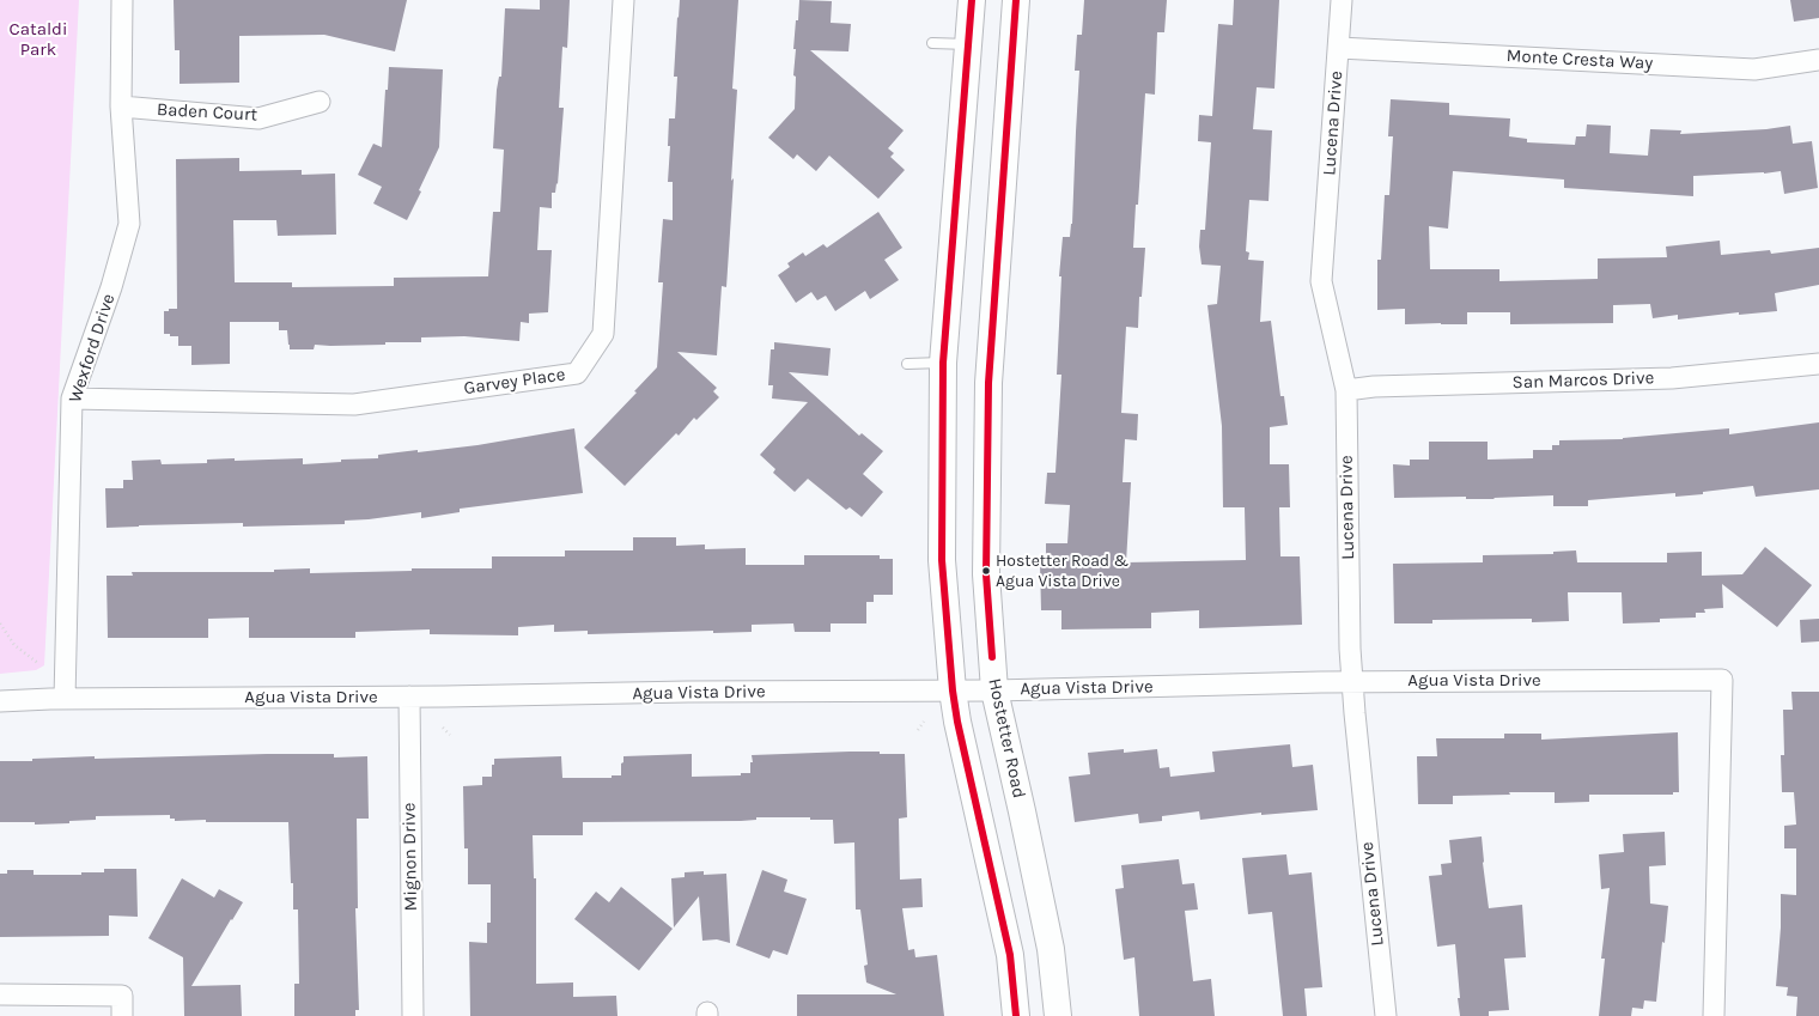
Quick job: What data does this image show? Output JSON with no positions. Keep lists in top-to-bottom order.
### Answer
{
  "streets": {
    "main road": ["Hostetter Road"],
    "street": [
      "Monte Cresta Way",
      "Baden Court",
      "Lucena Drive",
      "Wexford Drive",
      "San Marcos Drive",
      "Garvey Place",
      "Agua Vista Drive",
      "Mignon Drive"
    ]
  },
  "crossings": [
    ["Monte Cresta Way", "Lucena Drive"],
    ["Baden Court", "Wexford Drive"],
    ["Lucena Drive", "San Marcos Drive"],
    ["Lucena Drive", "Agua Vista Drive"],
    ["Wexford Drive", "Garvey Place"],
    ["Wexford Drive", "Agua Vista Drive"],
    ["Agua Vista Drive", "Hostetter Road"],
    ["Agua Vista Drive", "Mignon Drive"]
  ],
  "parks": ["Cataldi Park"],
  "places": ["Hostetter Road & Agua Vista Drive"]
}
